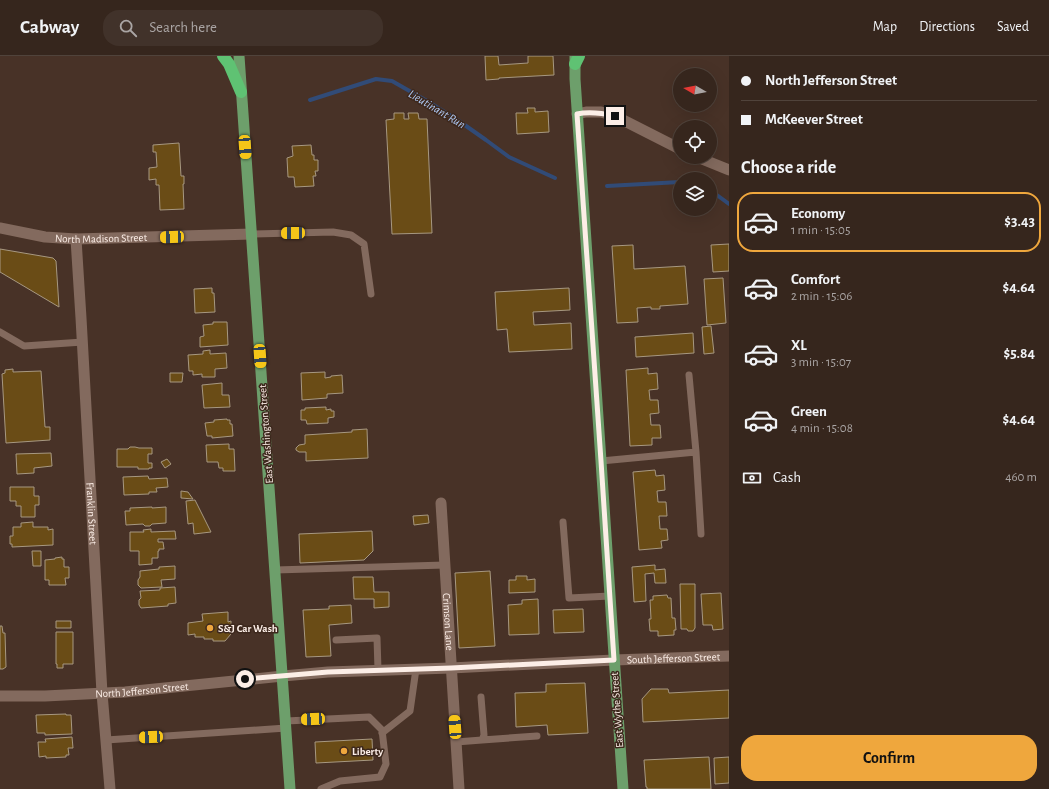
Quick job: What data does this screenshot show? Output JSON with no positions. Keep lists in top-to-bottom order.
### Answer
{
  "streets": {
    "main road": ["East Washington Street", "East Wythe Street"],
    "street": [
      "North Madison Street",
      "Franklin Street",
      "Crimson Lane",
      "South Jefferson Street",
      "North Jefferson Street"
    ]
  },
  "crossings": [
    ["North Madison Street", "East Washington Street"],
    ["North Madison Street", "Franklin Street"],
    ["East Washington Street", "South Jefferson Street"],
    ["East Washington Street", "North Jefferson Street"],
    ["Franklin Street", "North Jefferson Street"],
    ["Crimson Lane", "South Jefferson Street"],
    ["South Jefferson Street", "North Jefferson Street"],
    ["South Jefferson Street", "East Wythe Street"]
  ],
  "water": ["Lieutinant Run"],
  "places": ["S&J Car Wash", "Liberty"],
  "north": "left",
  "page": {
    "header": "Cabway",
    "search": "Search here",
    "nav": ["Map", "Directions", "Saved"],
    "banner": ["North Jefferson Street", "McKeever Street"],
    "heading": "Choose a ride",
    "list": [
      {
        "name": "Economy",
        "note": "1 min · 15:05",
        "value": "$3.43"
      },
      {
        "name": "Comfort",
        "note": "2 min · 15:06",
        "value": "$4.64"
      },
      {
        "name": "XL",
        "note": "3 min · 15:07",
        "value": "$5.84"
      },
      {
        "name": "Green",
        "note": "4 min · 15:08",
        "value": "$4.64"
      }
    ],
    "pay": ["Cash", "460 m"],
    "buttons": "Confirm"
  }
}
